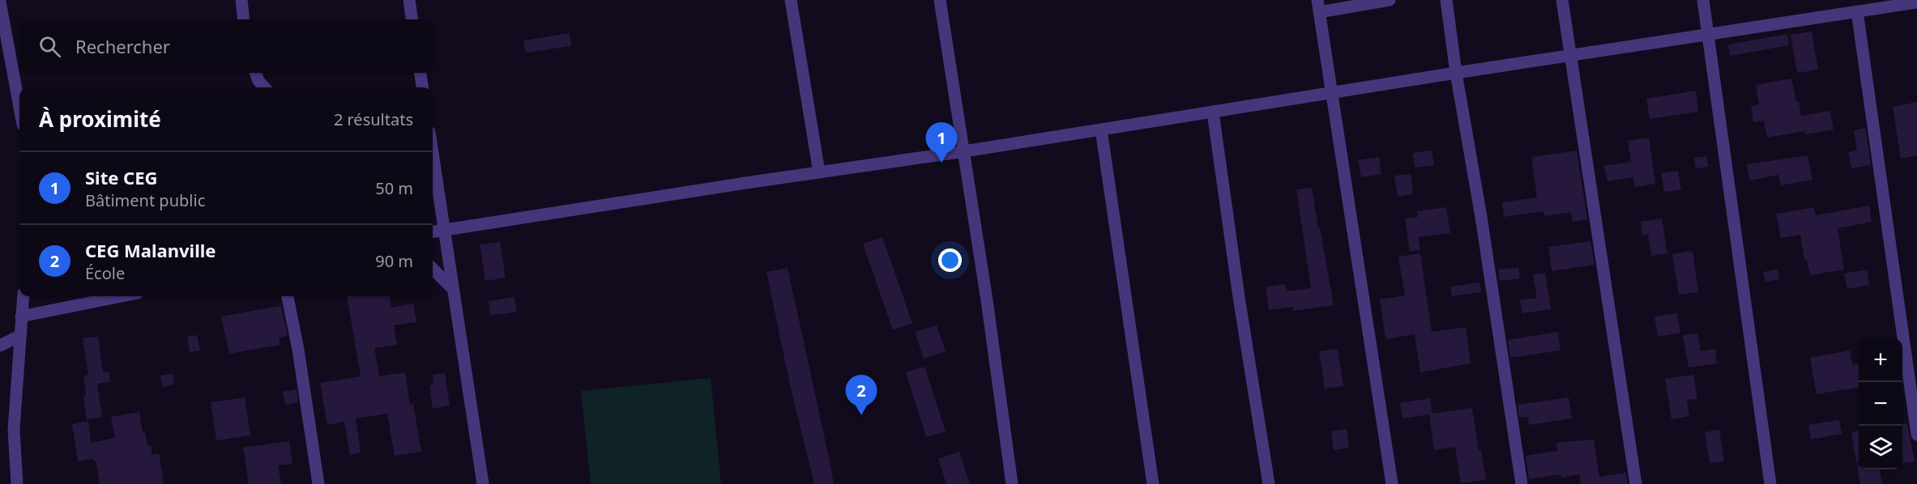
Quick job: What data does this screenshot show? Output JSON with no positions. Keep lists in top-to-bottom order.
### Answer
{
  "page": {
    "search": "Rechercher",
    "heading": ["À proximité", "2 résultats"],
    "pins": ["1", "2"],
    "list": [
      {
        "mark": "1",
        "name": "Site CEG",
        "note": "Bâtiment public",
        "value": "50 m"
      },
      {
        "mark": "2",
        "name": "CEG Malanville",
        "note": "École",
        "value": "90 m"
      }
    ],
    "map_buttons": ["+", "−"]
  }
}
